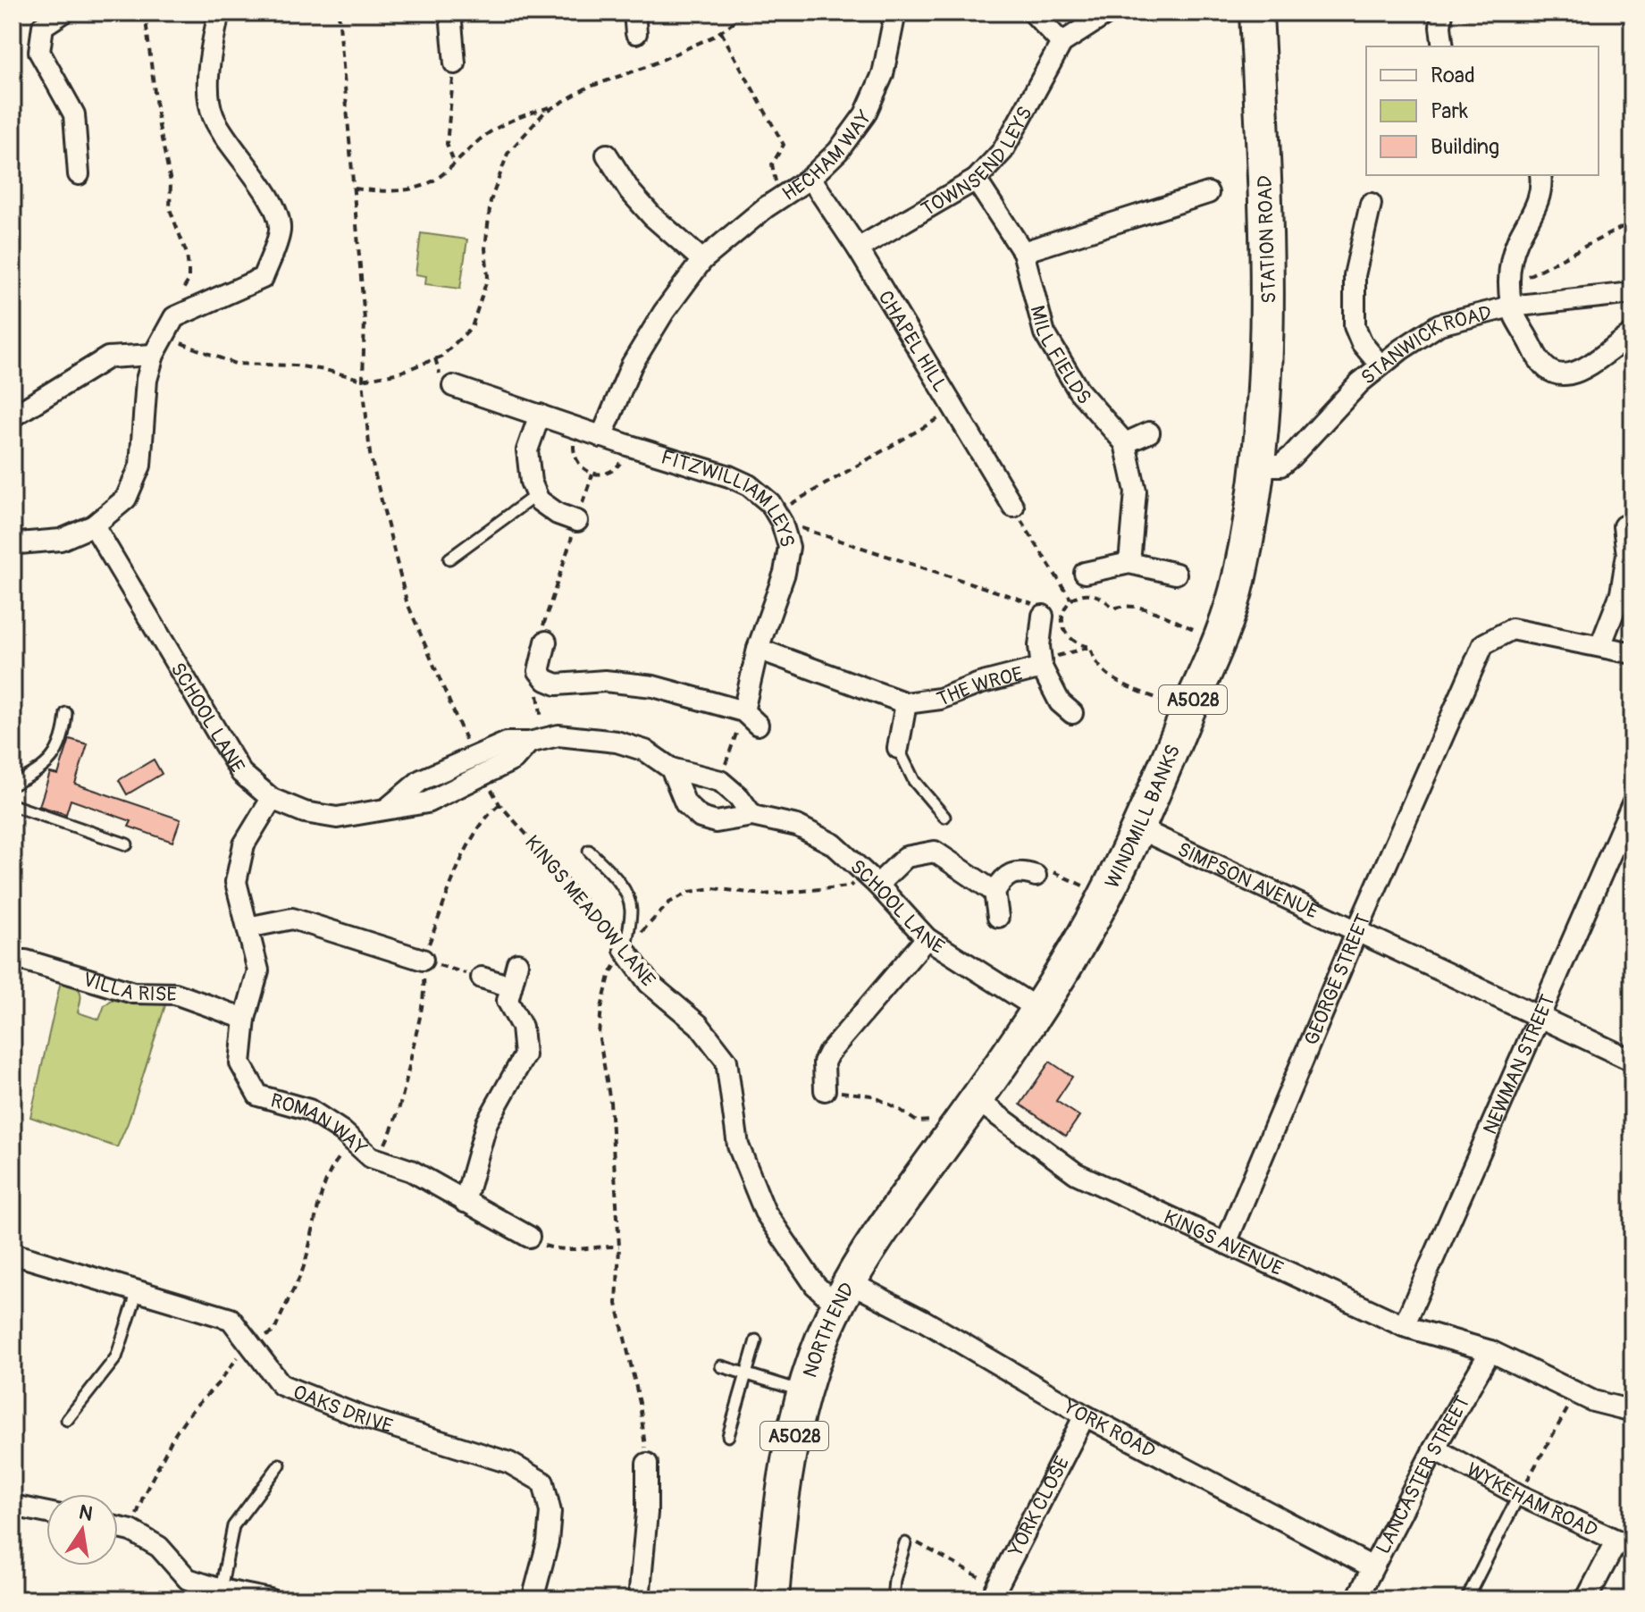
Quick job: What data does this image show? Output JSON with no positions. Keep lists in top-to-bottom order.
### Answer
{
  "streets": {
    "main road": [
      "STATION ROAD",
      "A5028",
      "WINDMILL BANKS",
      "NORTH END"
    ],
    "street": [
      "HECHAM WAY",
      "TOWNSEND LEYS",
      "CHAPEL HILL",
      "STANWICK ROAD",
      "MILL FIELDS",
      "FITZWILLIAM LEYS",
      "THE WROE",
      "SCHOOL LANE",
      "SIMPSON AVENUE",
      "KINGS MEADOW LANE",
      "GEORGE STREET",
      "VILLA RISE",
      "NEWMAN STREET",
      "ROMAN WAY",
      "KINGS AVENUE",
      "OAKS DRIVE",
      "YORK ROAD",
      "LANCASTER STREET",
      "WYKEHAM ROAD",
      "YORK CLOSE"
    ]
  },
  "crossings": [
    ["HECHAM WAY", "CHAPEL HILL"],
    ["HECHAM WAY", "FITZWILLIAM LEYS"],
    ["TOWNSEND LEYS", "CHAPEL HILL"],
    ["TOWNSEND LEYS", "MILL FIELDS"],
    ["STATION ROAD", "STANWICK ROAD"],
    ["STATION ROAD", "WINDMILL BANKS"],
    ["STANWICK ROAD", "WINDMILL BANKS"],
    ["FITZWILLIAM LEYS", "THE WROE"],
    ["SCHOOL LANE", "WINDMILL BANKS"],
    ["SCHOOL LANE", "ROMAN WAY"],
    ["WINDMILL BANKS", "SIMPSON AVENUE"],
    ["WINDMILL BANKS", "KINGS AVENUE"],
    ["WINDMILL BANKS", "NORTH END"],
    ["SIMPSON AVENUE", "GEORGE STREET"],
    ["SIMPSON AVENUE", "NEWMAN STREET"],
    ["KINGS MEADOW LANE", "NORTH END"],
    ["KINGS MEADOW LANE", "YORK ROAD"],
    ["GEORGE STREET", "KINGS AVENUE"],
    ["VILLA RISE", "ROMAN WAY"],
    ["NEWMAN STREET", "KINGS AVENUE"],
    ["KINGS AVENUE", "NORTH END"],
    ["KINGS AVENUE", "LANCASTER STREET"],
    ["NORTH END", "YORK ROAD"],
    ["YORK ROAD", "LANCASTER STREET"],
    ["YORK ROAD", "YORK CLOSE"],
    ["LANCASTER STREET", "WYKEHAM ROAD"]
  ],
  "legend": ["Road", "Park", "Building"],
  "north": "top"
}
